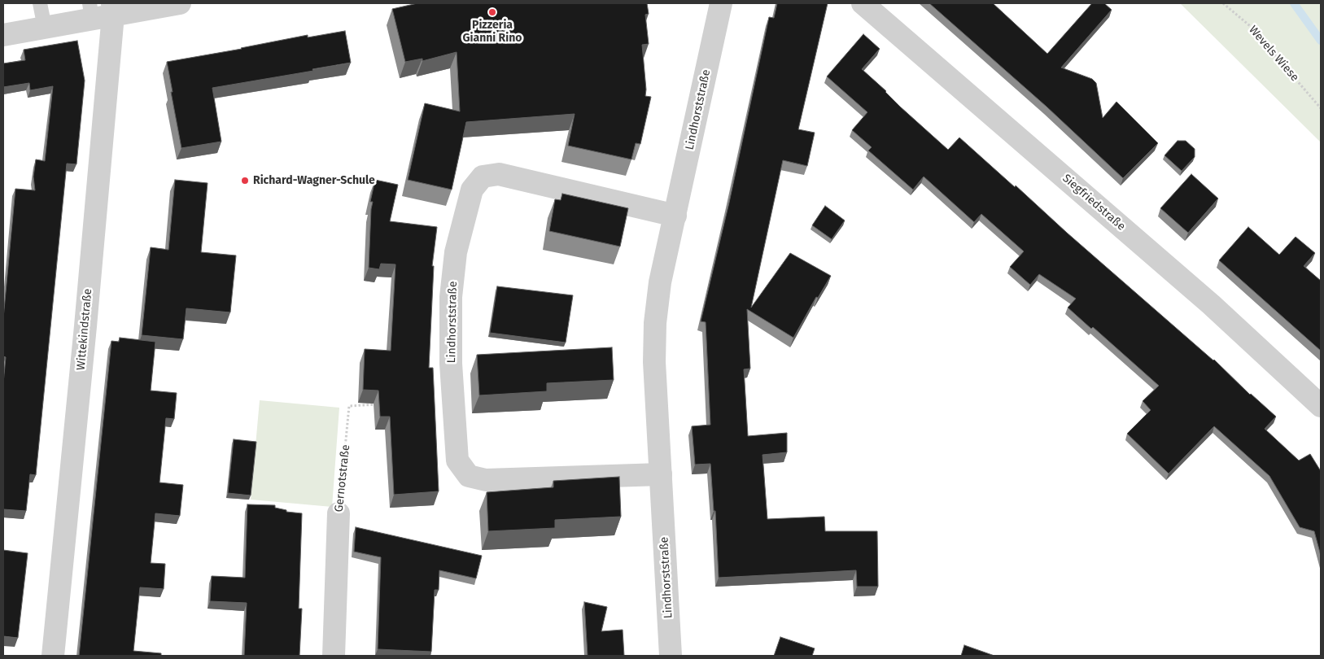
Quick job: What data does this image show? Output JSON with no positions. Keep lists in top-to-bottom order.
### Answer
{
  "streets": {
    "street": [
      "Lindhorststraße",
      "Siegfriedstraße",
      "Wittekindstraße",
      "Gernotstraße"
    ],
    "path": ["Wevels Wiese"]
  },
  "places": ["Pizzeria Gianni Rino", "Richard-Wagner-Schule"]
}
